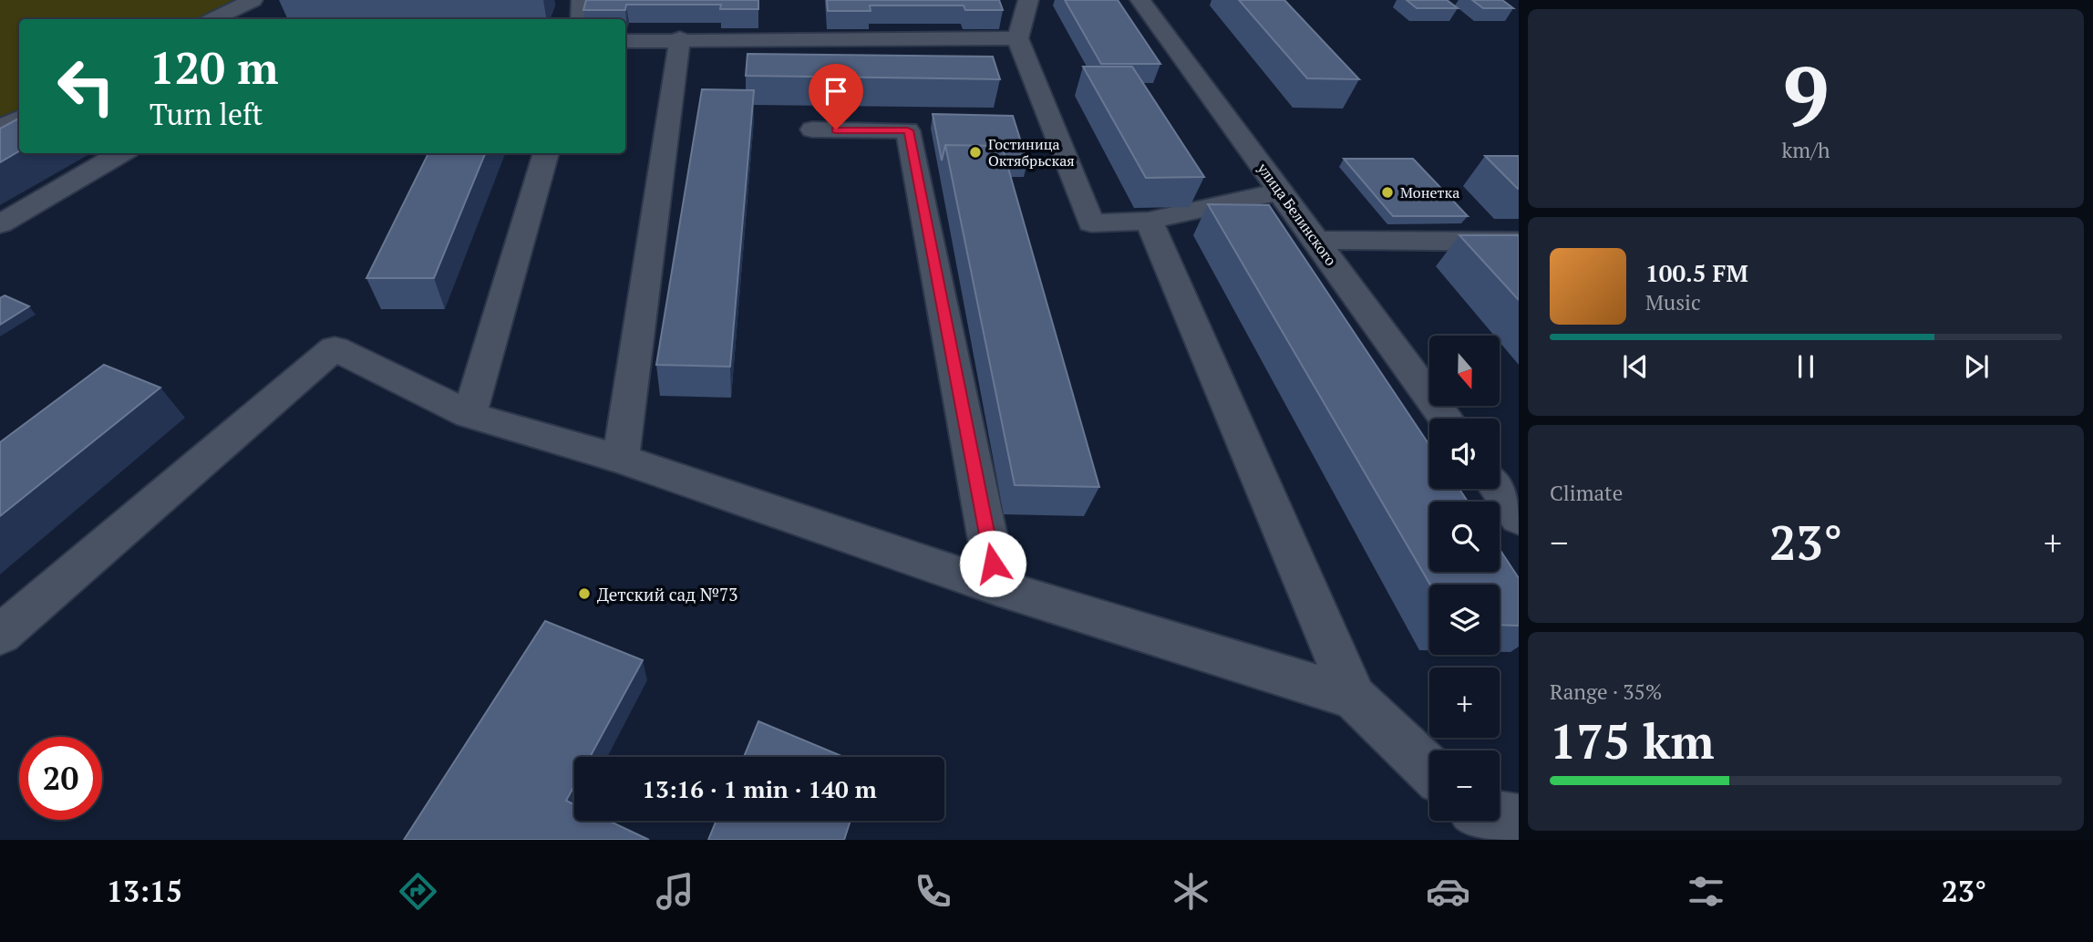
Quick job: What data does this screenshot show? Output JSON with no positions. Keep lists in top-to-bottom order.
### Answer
{
  "streets": {
    "street": ["улица Белинского"]
  },
  "places": ["Гостиница Октябрьская", "Монетка", "Детский сад №73"],
  "north": "bottom",
  "page": {
    "tile": [
      ["9", "km/h"],
      "Climate",
      ["Range · 35%", "175 km"]
    ],
    "turn": ["120 m", "Turn left"],
    "song": ["100.5 FM", "Music"],
    "map_buttons": ["+", "−"],
    "heat": ["−", "23°", "+"],
    "limit": "20",
    "trip": "13:16 · 1 min · 140 m",
    "tabs": ["13:15", "23°"]
  }
}
